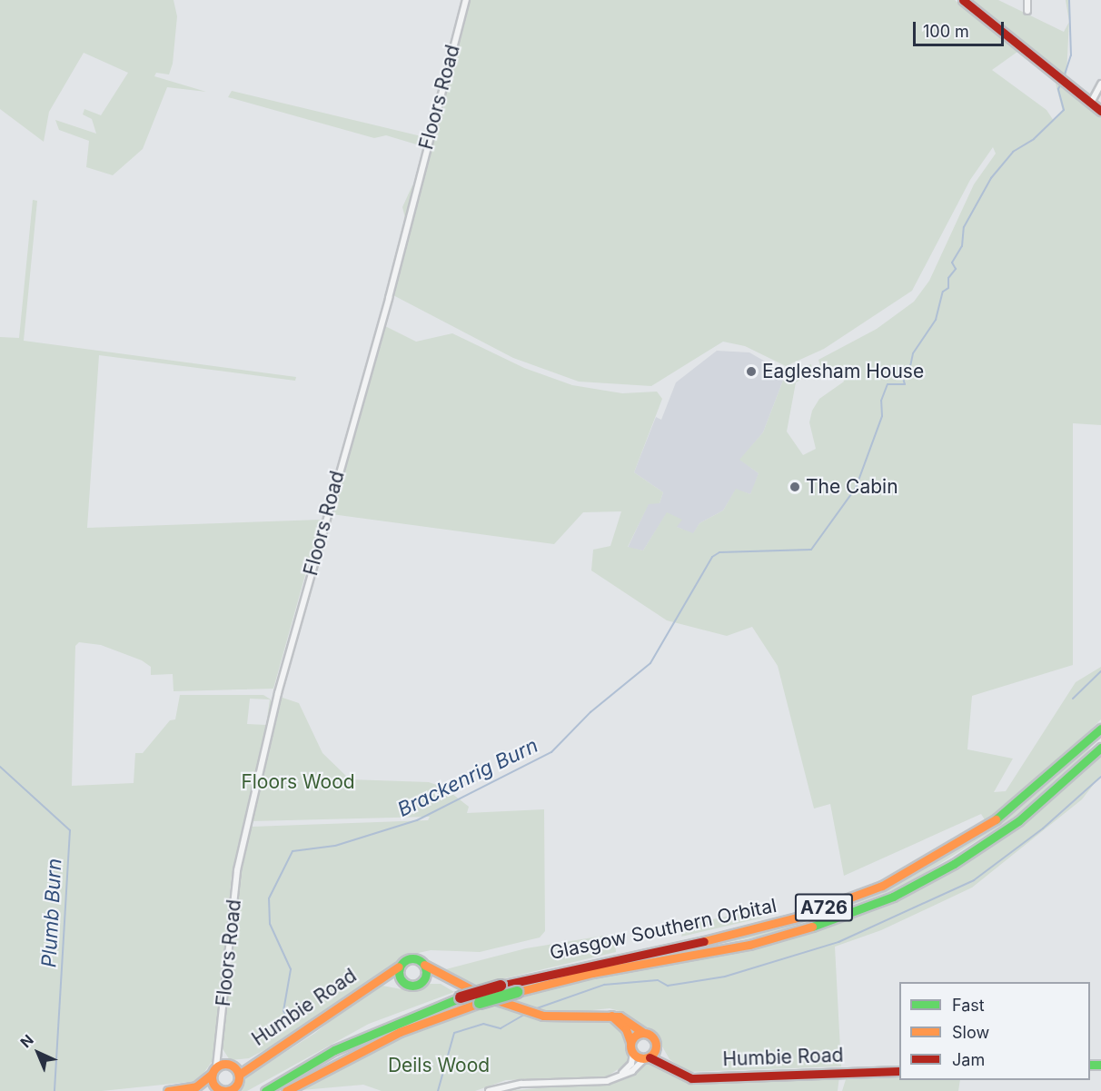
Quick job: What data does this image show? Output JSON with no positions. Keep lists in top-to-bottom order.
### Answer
{
  "streets": {
    "main road": ["A726", "Glasgow Southern Orbital", "Humbie Road"],
    "street": ["Floors Road"]
  },
  "crossings": [
    ["Floors Road", "Humbie Road"]
  ],
  "water": ["Brackenrig Burn", "Plumb Burn"],
  "parks": ["Floors Wood", "Deils Wood"],
  "places": ["Eaglesham House", "The Cabin"],
  "legend": ["Fast", "Slow", "Jam"],
  "scale_bar": "100 m",
  "north": "top left"
}
